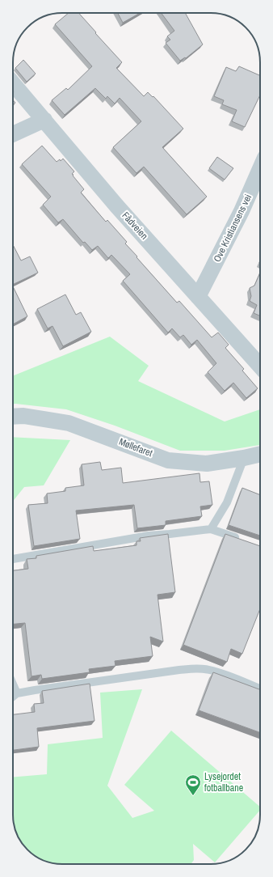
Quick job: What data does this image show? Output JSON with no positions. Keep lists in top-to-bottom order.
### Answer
{
  "streets": {
    "street": ["Fådveien", "Ove Kristiansens vei", "Møllefaret"]
  },
  "crossings": [
    ["Fådveien", "Ove Kristiansens vei"]
  ],
  "places": {
    "sports": ["Lysejordet fotballbane"]
  }
}
